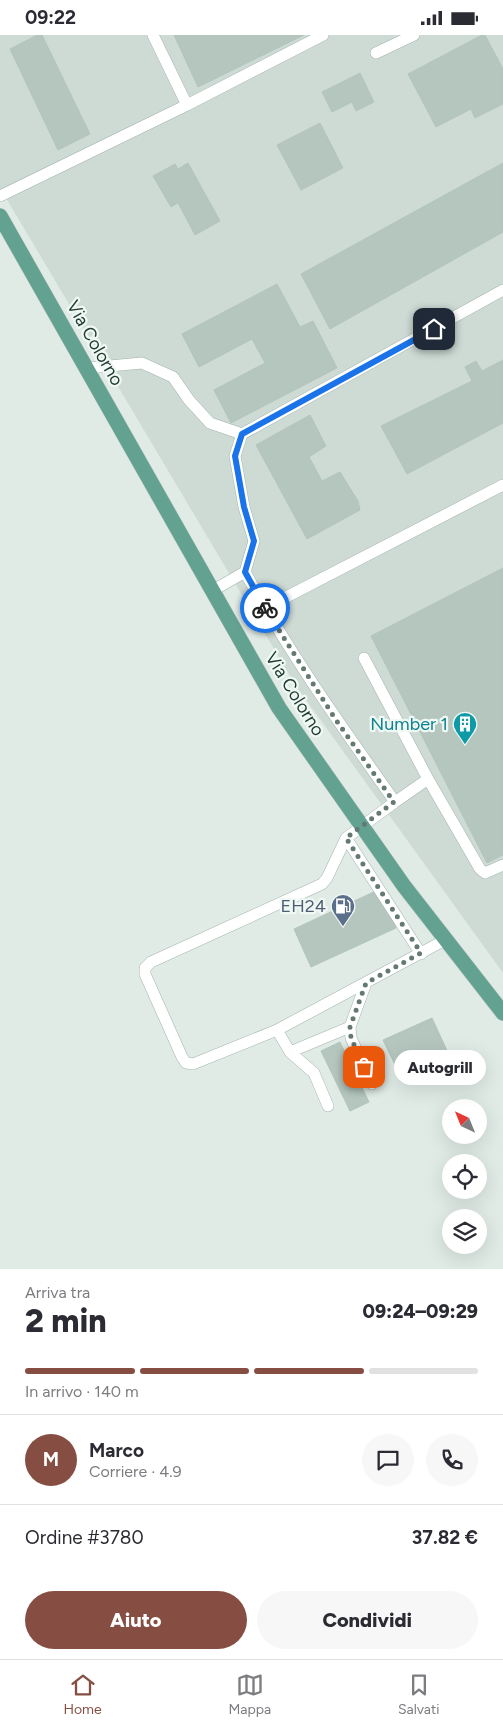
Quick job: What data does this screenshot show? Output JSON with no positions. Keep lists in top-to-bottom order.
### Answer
{
  "streets": {
    "main road": ["Via Colorno"]
  },
  "places": {
    "building": ["Number 1"],
    "fuel station": ["EH24"],
    "other": ["Autogrill"]
  },
  "north": "top left",
  "page": {
    "status": "09:22",
    "bubble": "Autogrill",
    "heading": ["2 min", "Arriva tra", "09:24–09:29"],
    "panel": [
      "Marco",
      "Corriere · 4.9",
      "Ordine #3780",
      "37.82 €"
    ],
    "bar": "In arrivo · 140 m",
    "round": "M",
    "buttons": ["Aiuto", "Condividi"],
    "tabs": ["Home", "Mappa", "Salvati"]
  }
}
